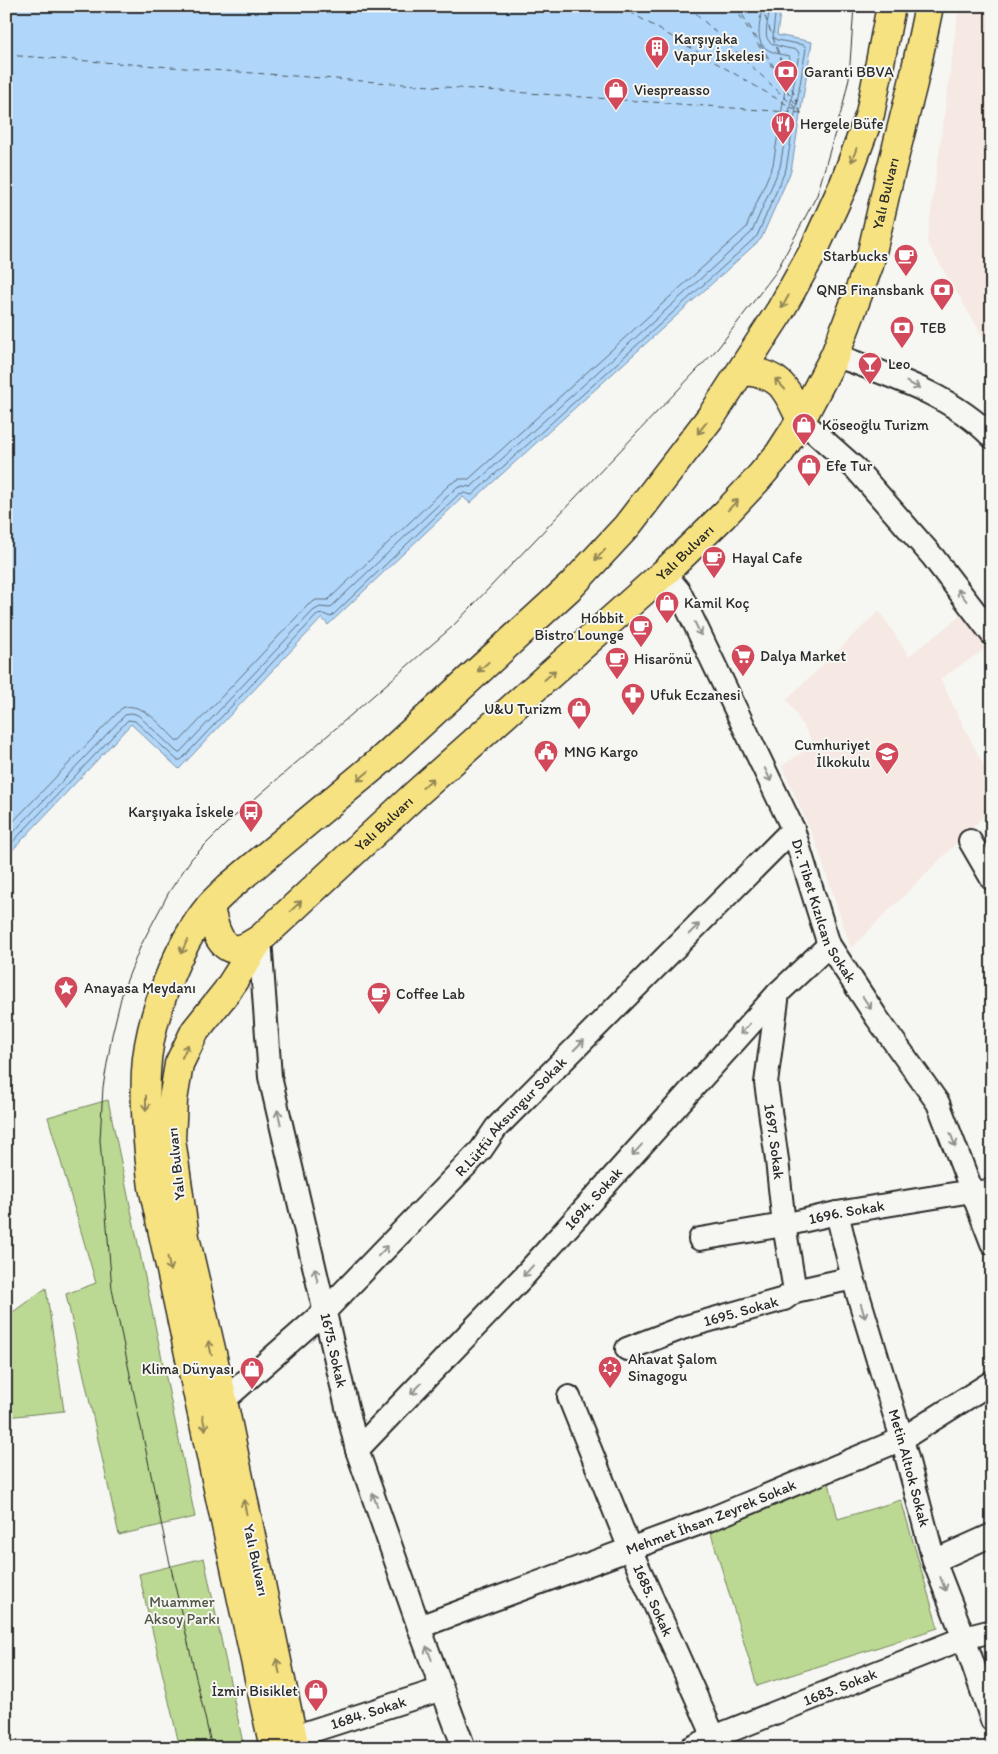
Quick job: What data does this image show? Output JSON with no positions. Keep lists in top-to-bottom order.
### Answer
{
  "streets": {
    "main road": ["Yalı Bulvarı"],
    "street": [
      "Dr. Tibet Kızılcan Sokak",
      "R.Lütfü Aksungur Sokak",
      "1697. Sokak",
      "1694. Sokak",
      "1696. Sokak",
      "1695. Sokak",
      "1675. Sokak",
      "Metin Altıok Sokak",
      "Mehmet İhsan Zeyrek Sokak",
      "1685. Sokak",
      "1683. Sokak",
      "1684. Sokak"
    ]
  },
  "crossings": [
    ["Yalı Bulvarı", "Dr. Tibet Kızılcan Sokak"],
    ["Yalı Bulvarı", "R.Lütfü Aksungur Sokak"],
    ["Yalı Bulvarı", "1675. Sokak"],
    ["Yalı Bulvarı", "1684. Sokak"],
    ["Dr. Tibet Kızılcan Sokak", "R.Lütfü Aksungur Sokak"],
    ["Dr. Tibet Kızılcan Sokak", "1694. Sokak"],
    ["Dr. Tibet Kızılcan Sokak", "1696. Sokak"],
    ["R.Lütfü Aksungur Sokak", "1675. Sokak"],
    ["1697. Sokak", "1694. Sokak"],
    ["1697. Sokak", "1696. Sokak"],
    ["1697. Sokak", "1695. Sokak"],
    ["1694. Sokak", "1675. Sokak"],
    ["1696. Sokak", "Metin Altıok Sokak"],
    ["1695. Sokak", "Metin Altıok Sokak"],
    ["1675. Sokak", "Mehmet İhsan Zeyrek Sokak"],
    ["1675. Sokak", "1684. Sokak"],
    ["Metin Altıok Sokak", "Mehmet İhsan Zeyrek Sokak"],
    ["Metin Altıok Sokak", "1683. Sokak"],
    ["Mehmet İhsan Zeyrek Sokak", "1685. Sokak"],
    ["1685. Sokak", "1683. Sokak"]
  ],
  "one_way": [
    "Dr. Tibet Kızılcan Sokak",
    "R.Lütfü Aksungur Sokak",
    "1694. Sokak",
    "1675. Sokak",
    "Metin Altıok Sokak"
  ],
  "parks": ["Muammer Aksoy Parkı"],
  "places": {
    "building": ["Karşıyaka Vapur İskelesi"],
    "bank": ["Garanti BBVA", "QNB Finansbank", "TEB"],
    "shop": [
      "Viespreasso",
      "Köseoğlu Turizm",
      "Efe Tur",
      "Kamil Koç",
      "U&U Turizm",
      "Klima Dünyası",
      "İzmir Bisiklet"
    ],
    "restaurant": ["Hergele Büfe"],
    "cafe": [
      "Starbucks",
      "Hayal Cafe",
      "Hobbit Bistro Lounge",
      "Hisarönü",
      "Coffee Lab"
    ],
    "bar": ["Leo"],
    "supermarket": ["Dalya Market"],
    "pharmacy": ["Ufuk Eczanesi"],
    "public building": ["MNG Kargo"],
    "school or university": ["Cumhuriyet İlkokulu"],
    "bus stop": ["Karşıyaka İskele"],
    "place": ["Anayasa Meydanı"],
    "synagogue": ["Ahavat Şalom Sinagogu"]
  }
}
